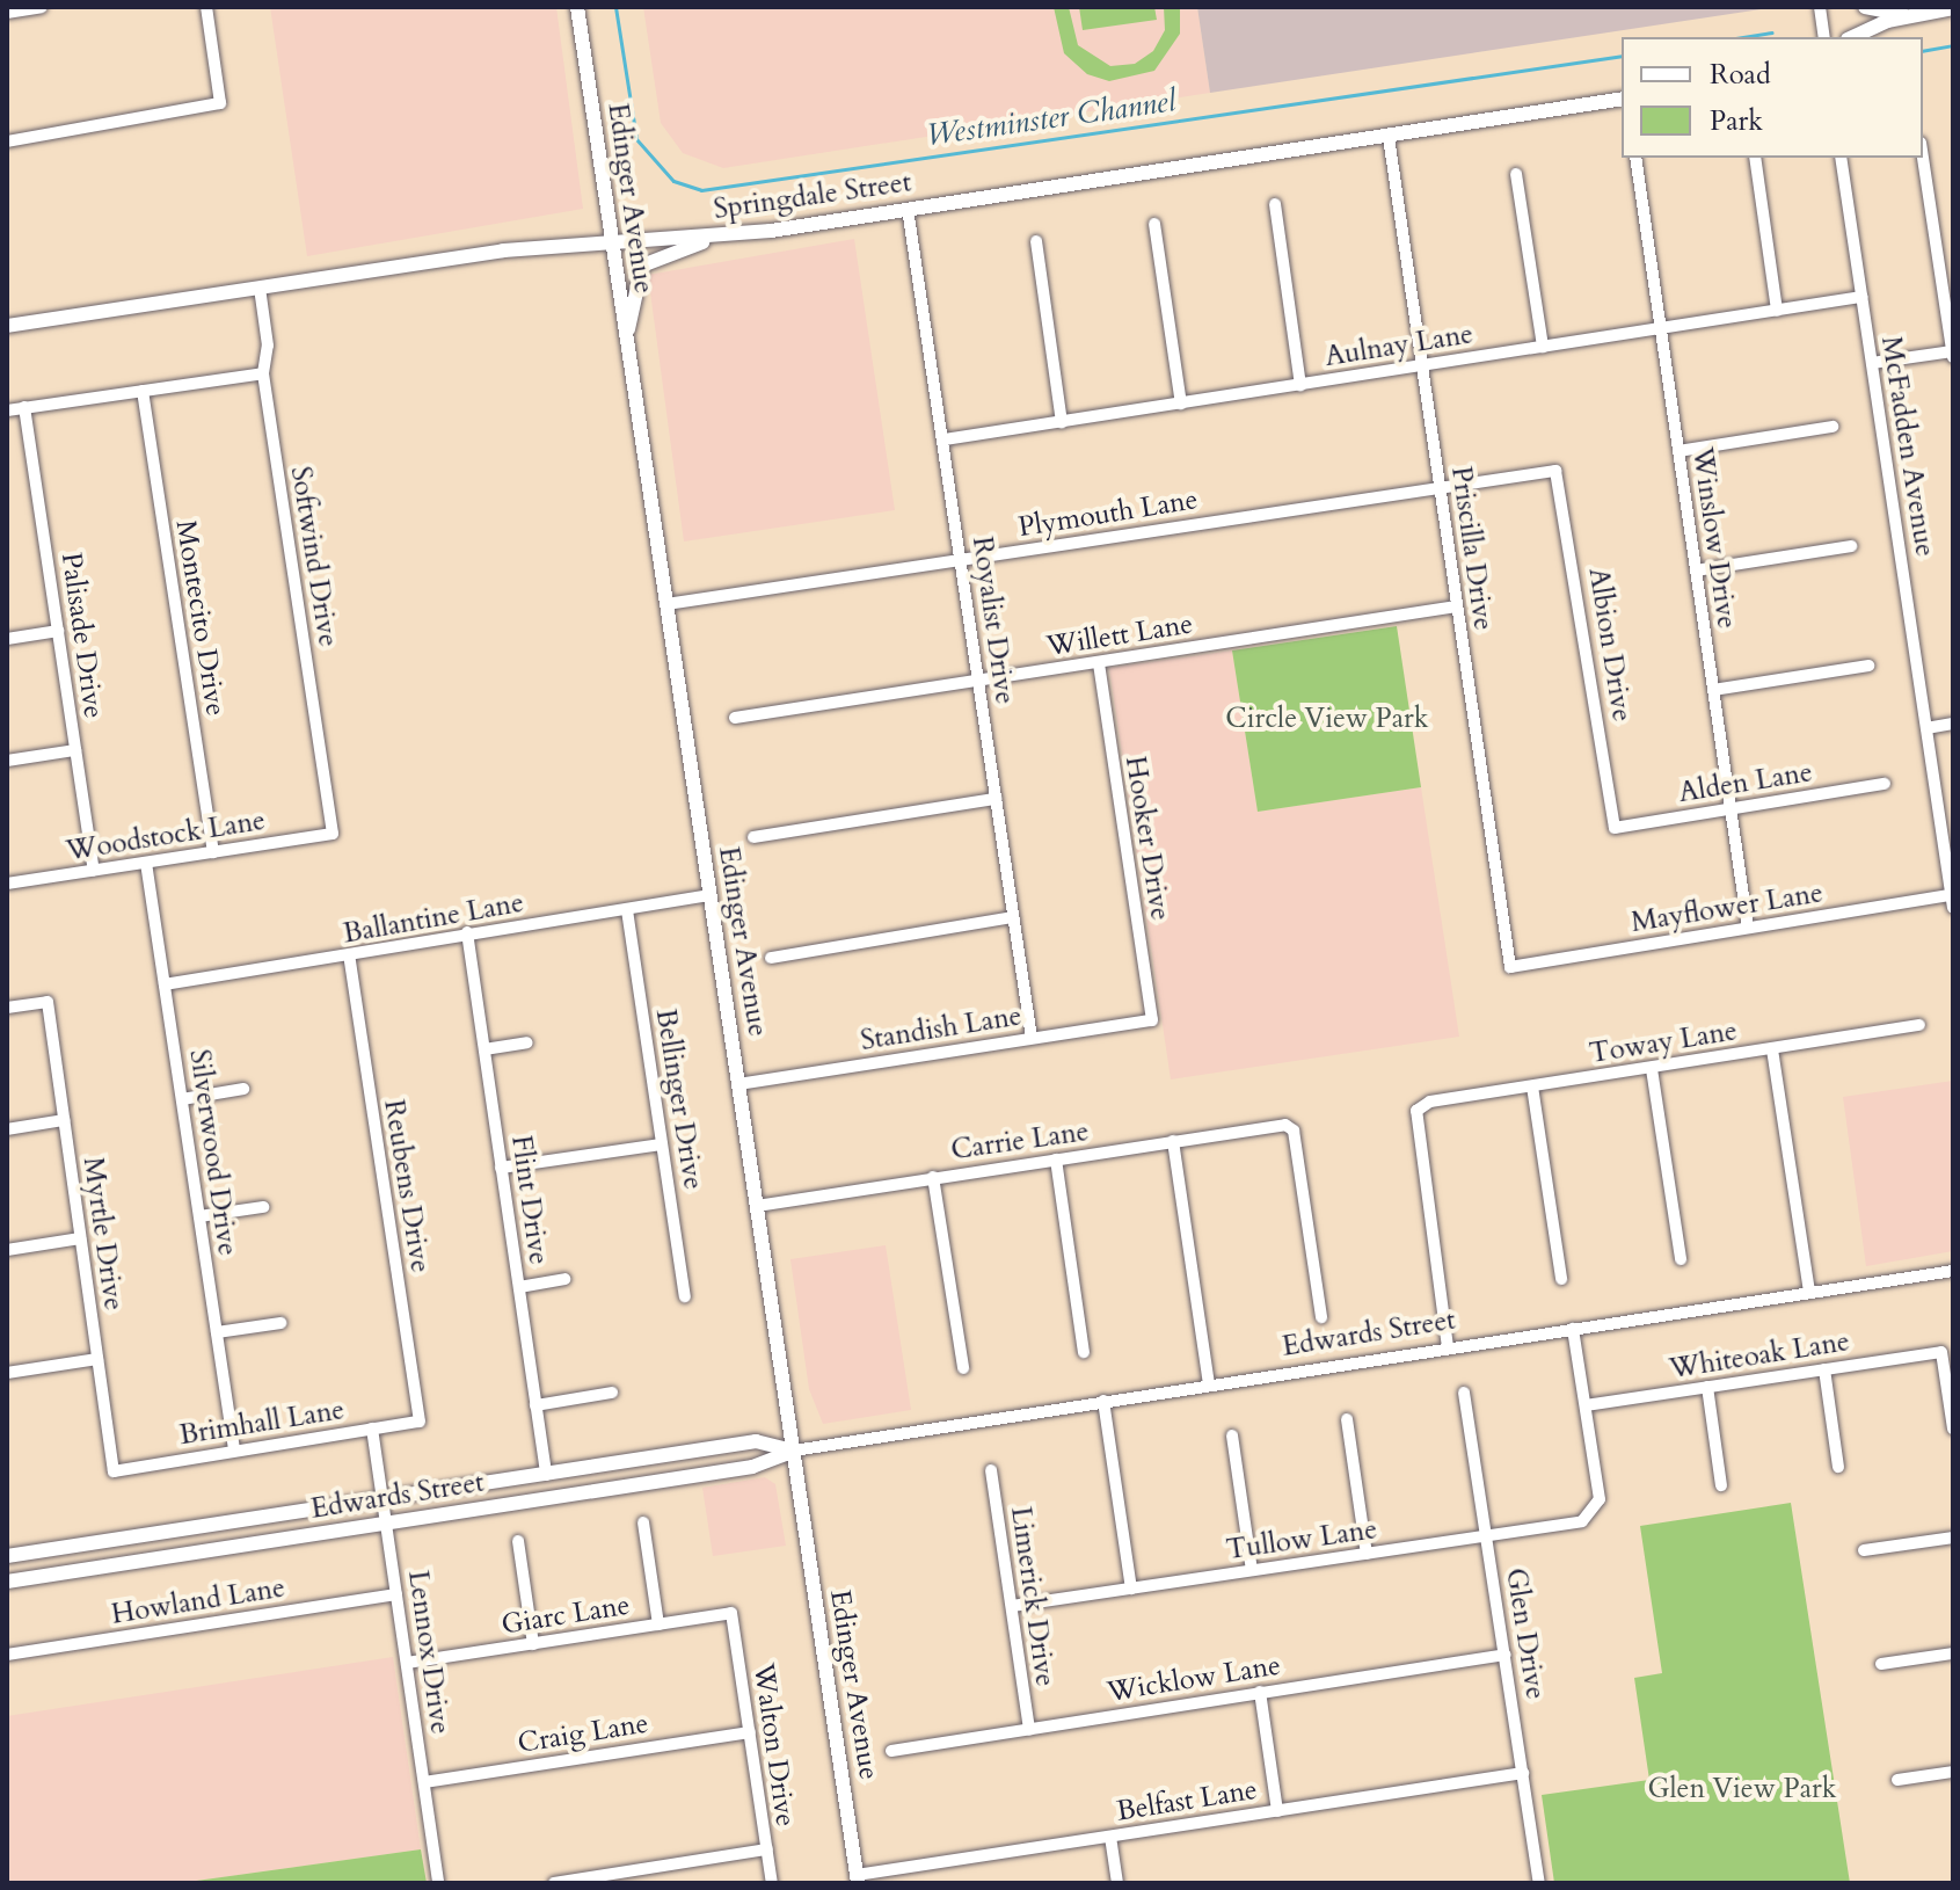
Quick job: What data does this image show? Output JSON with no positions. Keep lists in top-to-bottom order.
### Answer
{
  "streets": {
    "main road": ["Springdale Street", "Edinger Avenue", "Edwards Street"],
    "street": [
      "Aulnay Lane",
      "McFadden Avenue",
      "Plymouth Lane",
      "Winslow Drive",
      "Priscilla Drive",
      "Softwind Drive",
      "Montecito Drive",
      "Royalist Drive",
      "Palisade Drive",
      "Willett Lane",
      "Albion Drive",
      "Alden Lane",
      "Woodstock Lane",
      "Hooker Drive",
      "Mayflower Lane",
      "Ballantine Lane",
      "Standish Lane",
      "Toway Lane",
      "Bellinger Drive",
      "Carrie Lane",
      "Silverwood Drive",
      "Reubens Drive",
      "Flint Drive",
      "Myrtle Drive",
      "Whiteoak Lane",
      "Brimhall Lane",
      "Tullow Lane",
      "Limerick Drive",
      "Howland Lane",
      "Giarc Lane",
      "Glen Drive",
      "Lennox Drive",
      "Wicklow Lane",
      "Craig Lane",
      "Walton Drive",
      "Belfast Lane"
    ]
  },
  "crossings": [
    ["Springdale Street", "Edinger Avenue"],
    ["Springdale Street", "Priscilla Drive"],
    ["Springdale Street", "Softwind Drive"],
    ["Springdale Street", "Royalist Drive"],
    ["Edinger Avenue", "Plymouth Lane"],
    ["Edinger Avenue", "Ballantine Lane"],
    ["Edinger Avenue", "Standish Lane"],
    ["Edinger Avenue", "Carrie Lane"],
    ["Edinger Avenue", "Edwards Street"],
    ["Edinger Avenue", "Belfast Lane"],
    ["Aulnay Lane", "McFadden Avenue"],
    ["Aulnay Lane", "Winslow Drive"],
    ["Aulnay Lane", "Priscilla Drive"],
    ["Aulnay Lane", "Royalist Drive"],
    ["McFadden Avenue", "Mayflower Lane"],
    ["Plymouth Lane", "Priscilla Drive"],
    ["Plymouth Lane", "Royalist Drive"],
    ["Plymouth Lane", "Albion Drive"],
    ["Winslow Drive", "Alden Lane"],
    ["Winslow Drive", "Mayflower Lane"],
    ["Priscilla Drive", "Willett Lane"],
    ["Priscilla Drive", "Mayflower Lane"],
    ["Softwind Drive", "Woodstock Lane"],
    ["Montecito Drive", "Woodstock Lane"],
    ["Royalist Drive", "Willett Lane"],
    ["Royalist Drive", "Standish Lane"],
    ["Palisade Drive", "Woodstock Lane"],
    ["Willett Lane", "Hooker Drive"],
    ["Albion Drive", "Alden Lane"],
    ["Woodstock Lane", "Silverwood Drive"],
    ["Hooker Drive", "Standish Lane"],
    ["Ballantine Lane", "Bellinger Drive"],
    ["Ballantine Lane", "Silverwood Drive"],
    ["Ballantine Lane", "Reubens Drive"],
    ["Ballantine Lane", "Flint Drive"],
    ["Toway Lane", "Edwards Street"],
    ["Silverwood Drive", "Brimhall Lane"],
    ["Reubens Drive", "Brimhall Lane"],
    ["Flint Drive", "Edwards Street"],
    ["Myrtle Drive", "Brimhall Lane"],
    ["Edwards Street", "Lennox Drive"],
    ["Whiteoak Lane", "Tullow Lane"],
    ["Brimhall Lane", "Lennox Drive"],
    ["Tullow Lane", "Limerick Drive"],
    ["Tullow Lane", "Glen Drive"],
    ["Limerick Drive", "Wicklow Lane"],
    ["Howland Lane", "Lennox Drive"],
    ["Giarc Lane", "Lennox Drive"],
    ["Giarc Lane", "Walton Drive"],
    ["Glen Drive", "Wicklow Lane"],
    ["Glen Drive", "Belfast Lane"],
    ["Lennox Drive", "Craig Lane"],
    ["Craig Lane", "Walton Drive"]
  ],
  "water": ["Westminster Channel"],
  "parks": ["Circle View Park", "Glen View Park"],
  "legend": ["Road", "Park"]
}
